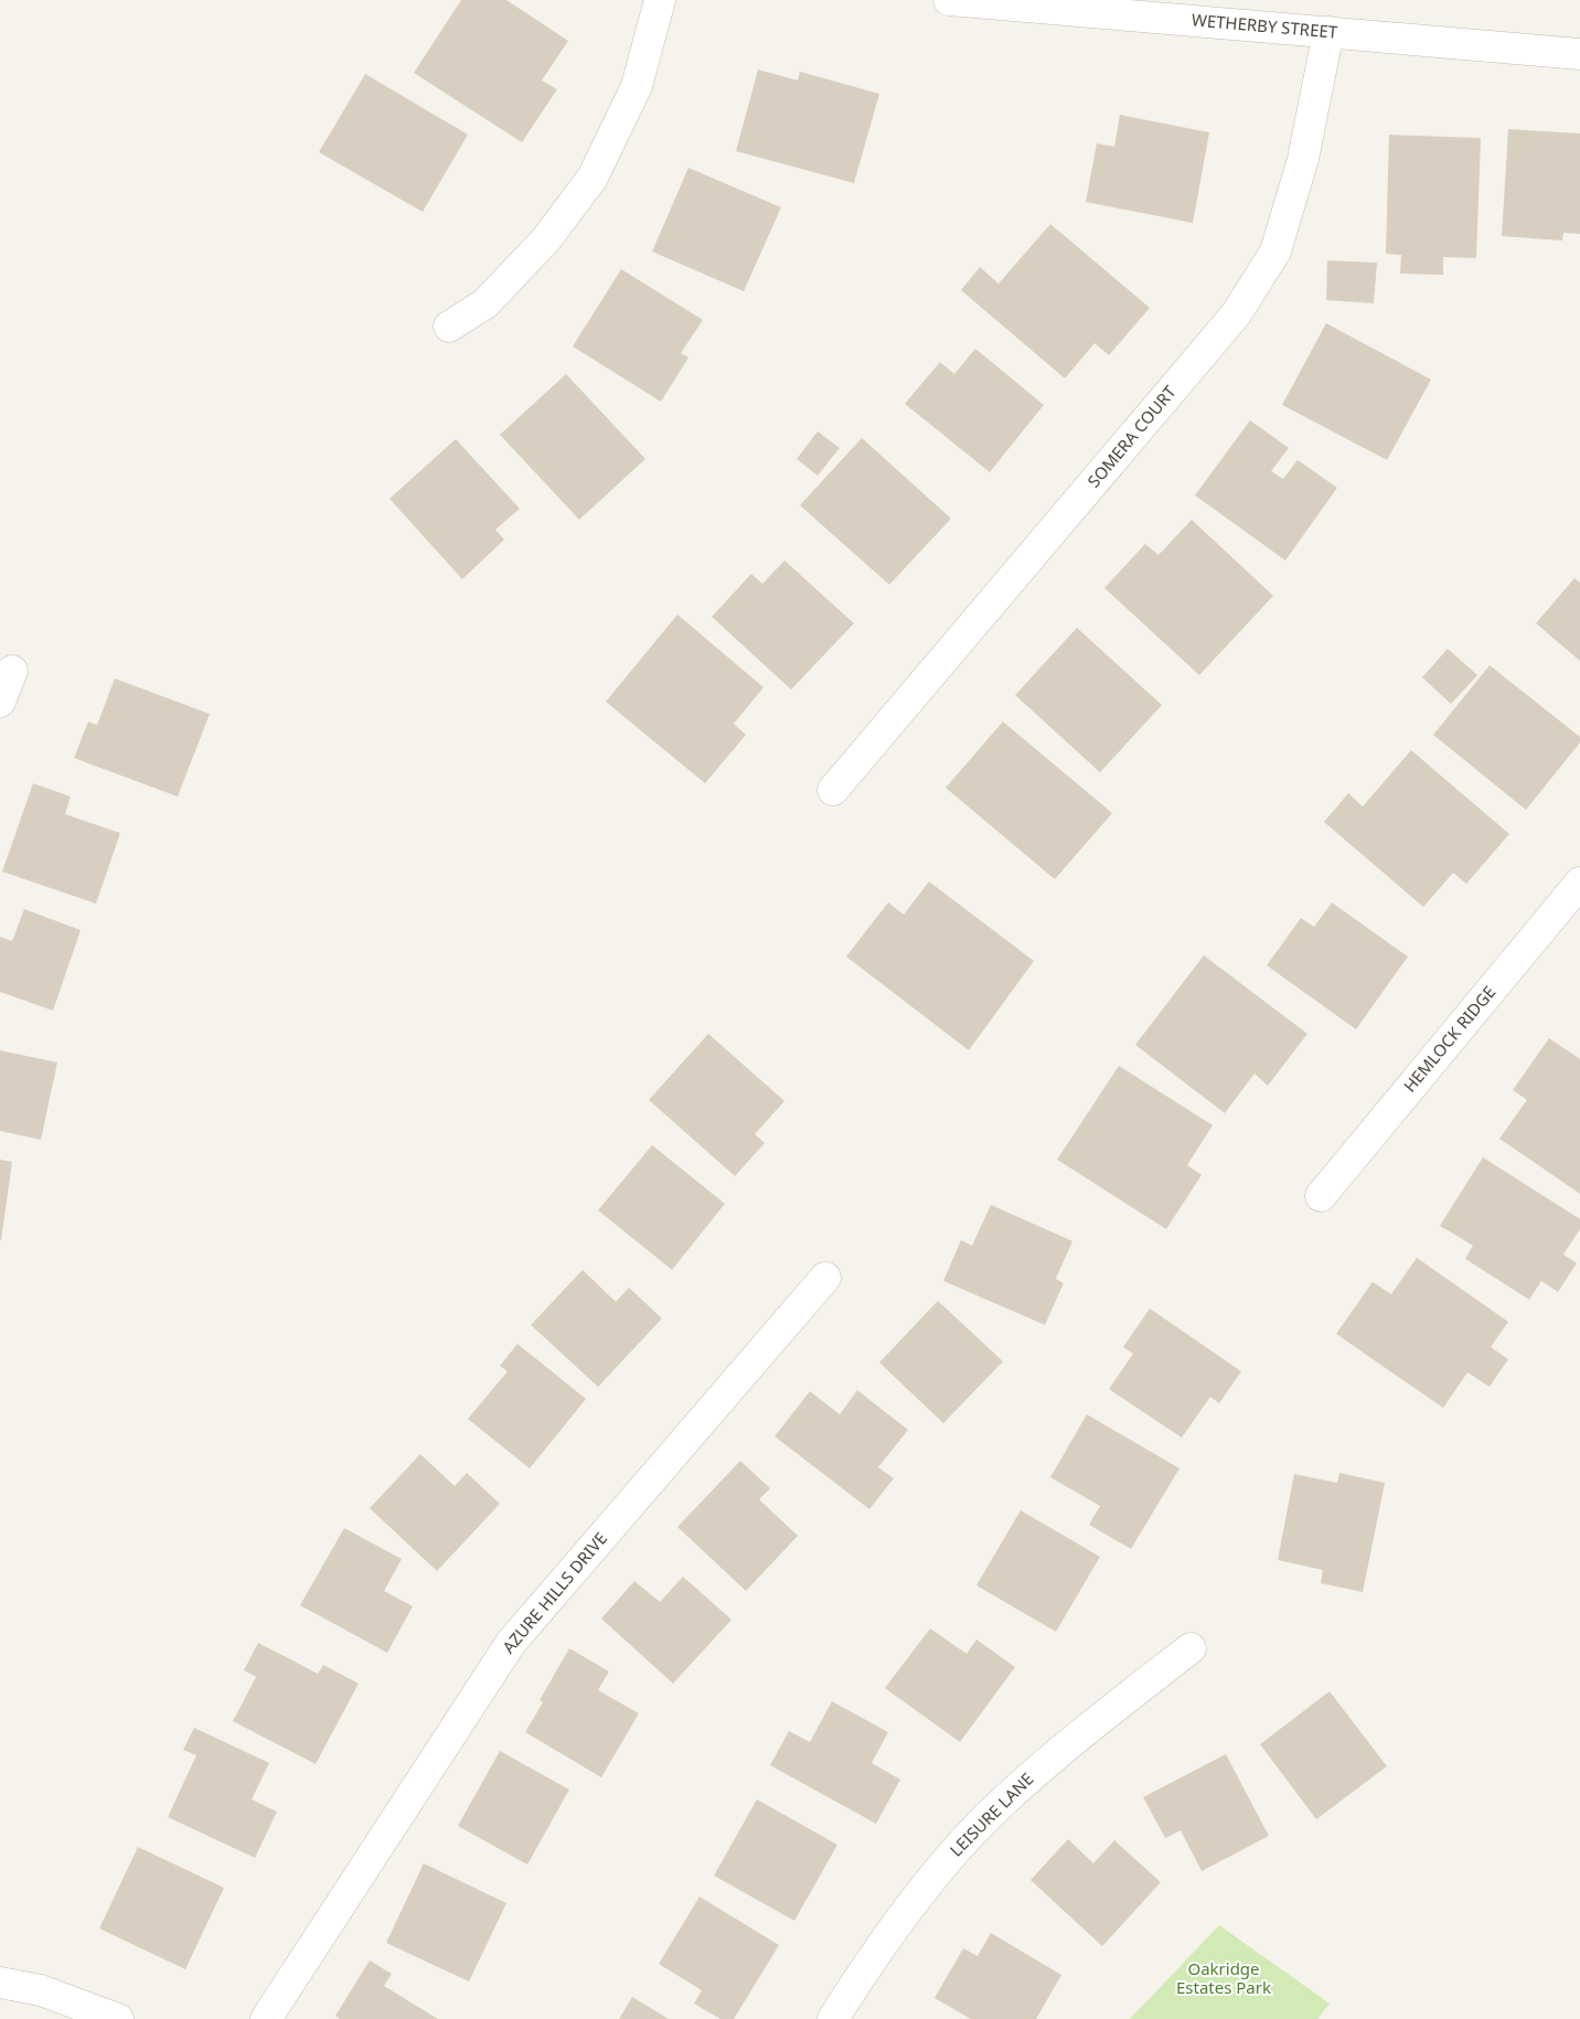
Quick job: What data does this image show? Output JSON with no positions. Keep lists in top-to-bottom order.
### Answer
{
  "streets": {
    "street": [
      "WETHERBY STREET",
      "SOMERA COURT",
      "HEMLOCK RIDGE",
      "AZURE HILLS DRIVE",
      "LEISURE LANE"
    ]
  },
  "crossings": [
    ["WETHERBY STREET", "SOMERA COURT"]
  ],
  "parks": ["Oakridge Estates Park"]
}
